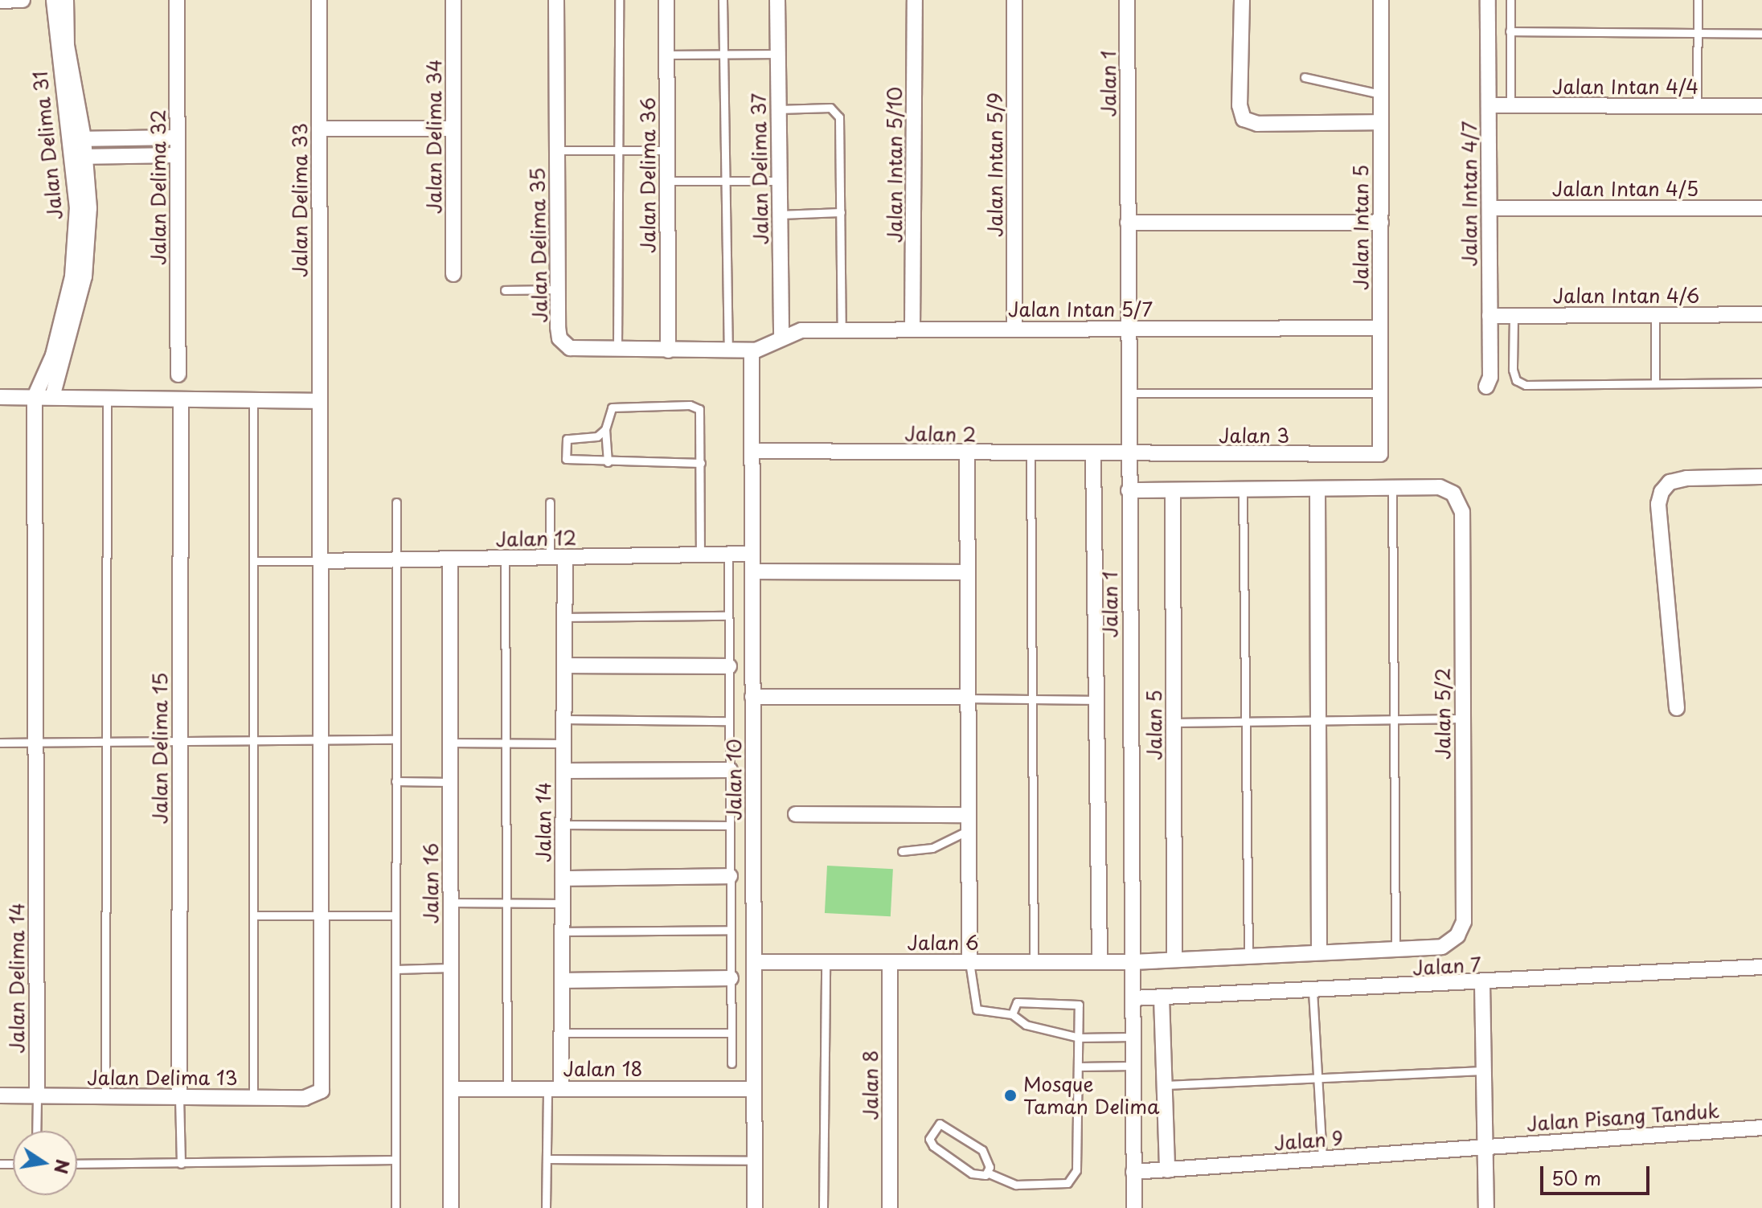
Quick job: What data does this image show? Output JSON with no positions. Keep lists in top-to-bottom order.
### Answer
{
  "streets": {
    "street": [
      "Jalan 1",
      "Jalan Intan 4/4",
      "Jalan Delima 34",
      "Jalan Delima 31",
      "Jalan Intan 5/10",
      "Jalan Intan 5/9",
      "Jalan Delima 37",
      "Jalan Delima 36",
      "Jalan Delima 32",
      "Jalan Intan 4/5",
      "Jalan Intan 4/7",
      "Jalan Delima 33",
      "Jalan Intan 5",
      "Jalan Delima 35",
      "Jalan Intan 4/6",
      "Jalan Intan 5/7",
      "Jalan 2",
      "Jalan 3",
      "Jalan 12",
      "Jalan 5/2",
      "Jalan 5",
      "Jalan Delima 15",
      "Jalan 10",
      "Jalan 14",
      "Jalan 16",
      "Jalan 6",
      "Jalan 7",
      "Jalan Delima 14",
      "Jalan 18",
      "Jalan Delima 13",
      "Jalan 8",
      "Jalan Pisang Tanduk",
      "Jalan 9"
    ]
  },
  "crossings": [
    ["Jalan 1", "Jalan Intan 5/7"],
    ["Jalan 1", "Jalan 2"],
    ["Jalan 1", "Jalan 3"],
    ["Jalan 1", "Jalan 6"],
    ["Jalan 1", "Jalan 7"],
    ["Jalan 1", "Jalan 9"],
    ["Jalan Intan 4/4", "Jalan Intan 4/7"],
    ["Jalan Delima 31", "Jalan Delima 14"],
    ["Jalan Intan 5/10", "Jalan Intan 5/7"],
    ["Jalan Intan 5/9", "Jalan Intan 5/7"],
    ["Jalan Delima 37", "Jalan Delima 35"],
    ["Jalan Delima 37", "Jalan Intan 5/7"],
    ["Jalan Delima 36", "Jalan Delima 35"],
    ["Jalan Intan 4/5", "Jalan Intan 4/7"],
    ["Jalan Intan 4/7", "Jalan Intan 4/6"],
    ["Jalan Delima 33", "Jalan 12"],
    ["Jalan Delima 33", "Jalan Delima 13"],
    ["Jalan Intan 5", "Jalan Intan 5/7"],
    ["Jalan Intan 5", "Jalan 3"],
    ["Jalan Delima 35", "Jalan Intan 5/7"],
    ["Jalan Delima 35", "Jalan 10"],
    ["Jalan 2", "Jalan 3"],
    ["Jalan 2", "Jalan 10"],
    ["Jalan 12", "Jalan 10"],
    ["Jalan 12", "Jalan 14"],
    ["Jalan 12", "Jalan 16"],
    ["Jalan 5/2", "Jalan 6"],
    ["Jalan 5", "Jalan 6"],
    ["Jalan Delima 15", "Jalan Delima 13"],
    ["Jalan 10", "Jalan 6"],
    ["Jalan 10", "Jalan 18"],
    ["Jalan 14", "Jalan 18"],
    ["Jalan 16", "Jalan 18"],
    ["Jalan 6", "Jalan 8"],
    ["Jalan Delima 14", "Jalan Delima 13"],
    ["Jalan Pisang Tanduk", "Jalan 9"]
  ],
  "places": ["Mosque Taman Delima"],
  "scale_bar": "50 m",
  "north": "right"
}
